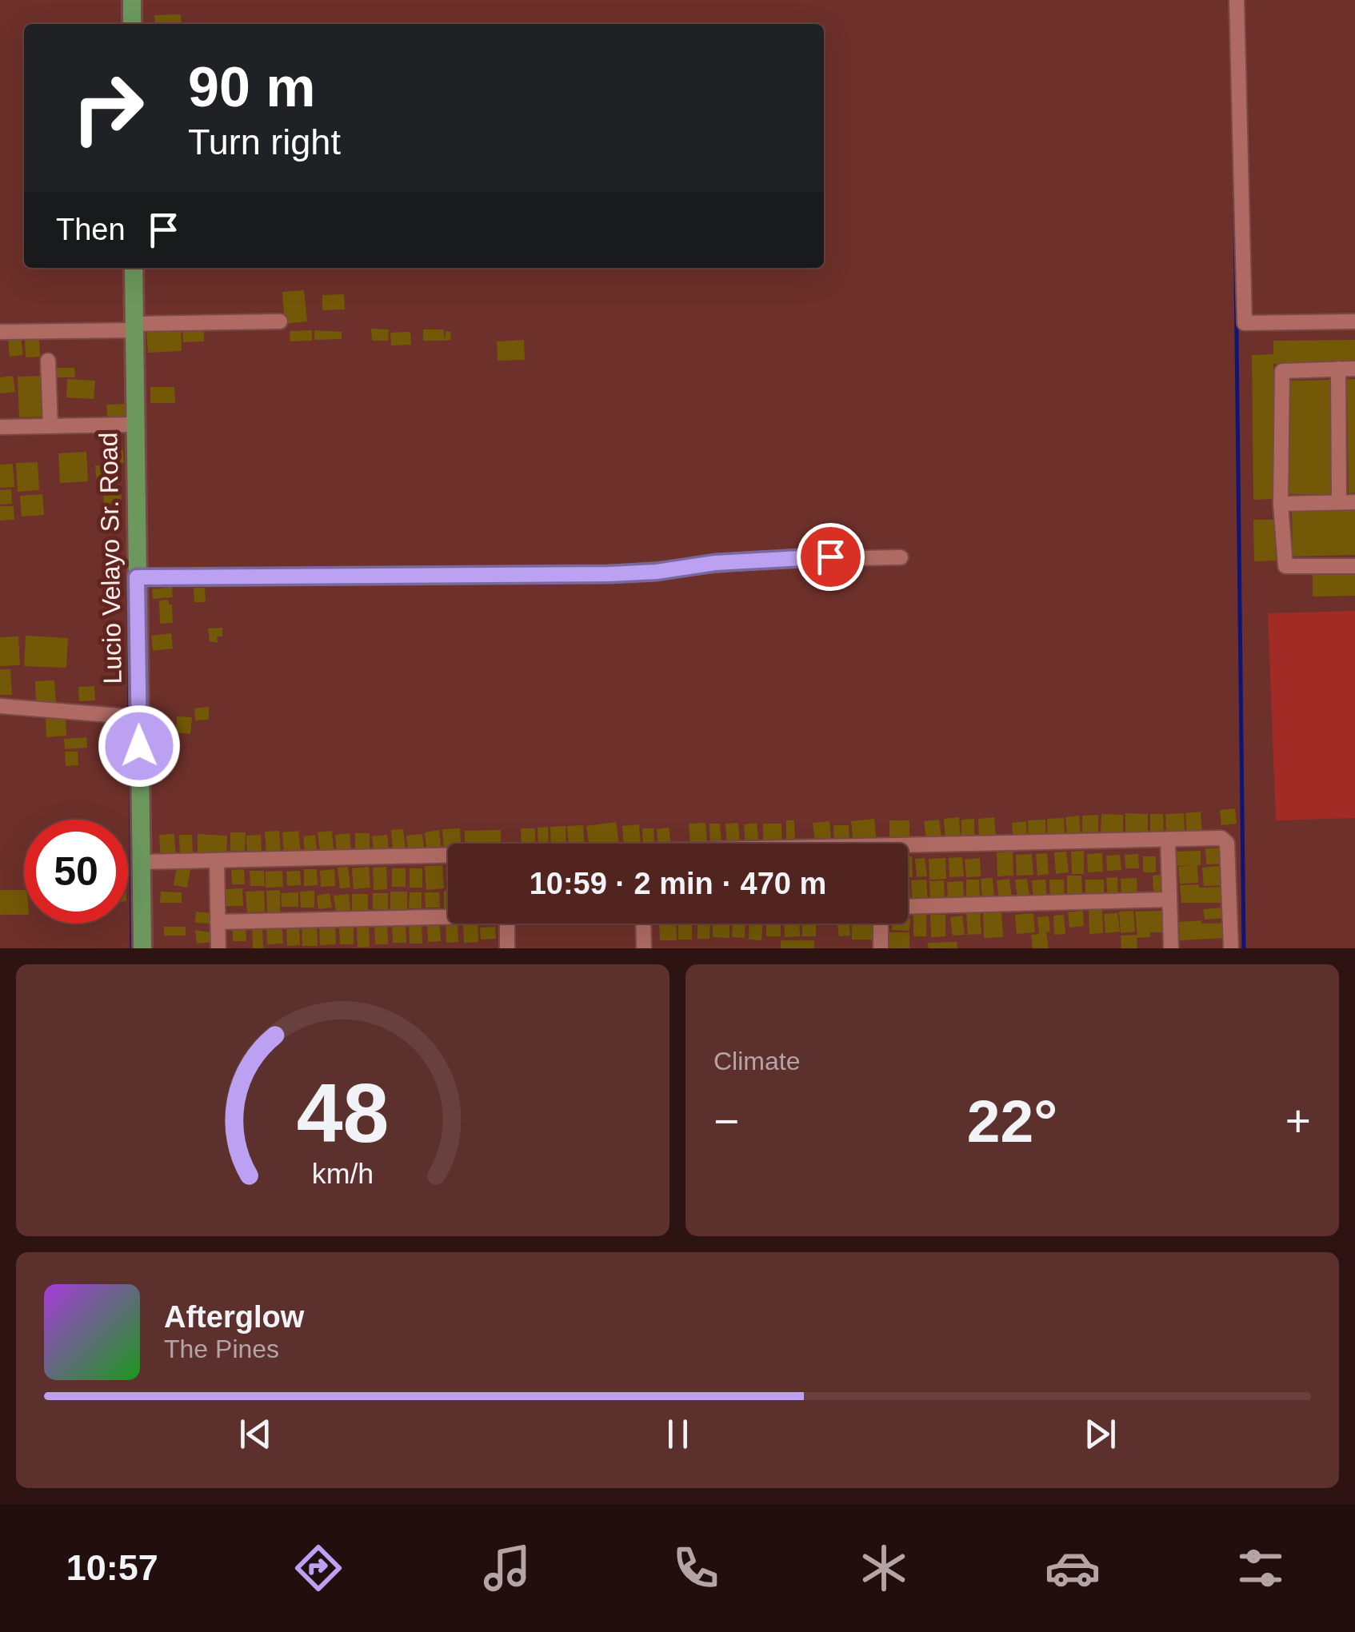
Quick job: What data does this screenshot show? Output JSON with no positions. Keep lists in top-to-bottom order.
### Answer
{
  "streets": {
    "main road": ["Lucio Velayo Sr. Road"]
  },
  "page": {
    "turn": ["90 m", "Turn right"],
    "then": "Then",
    "limit": "50",
    "trip": "10:59 · 2 min · 470 m",
    "tile": "Climate",
    "heat": ["−", "22°", "+"],
    "song": ["Afterglow", "The Pines"],
    "tabs": "10:57",
    "gauge": ["48", "km/h"]
  }
}
